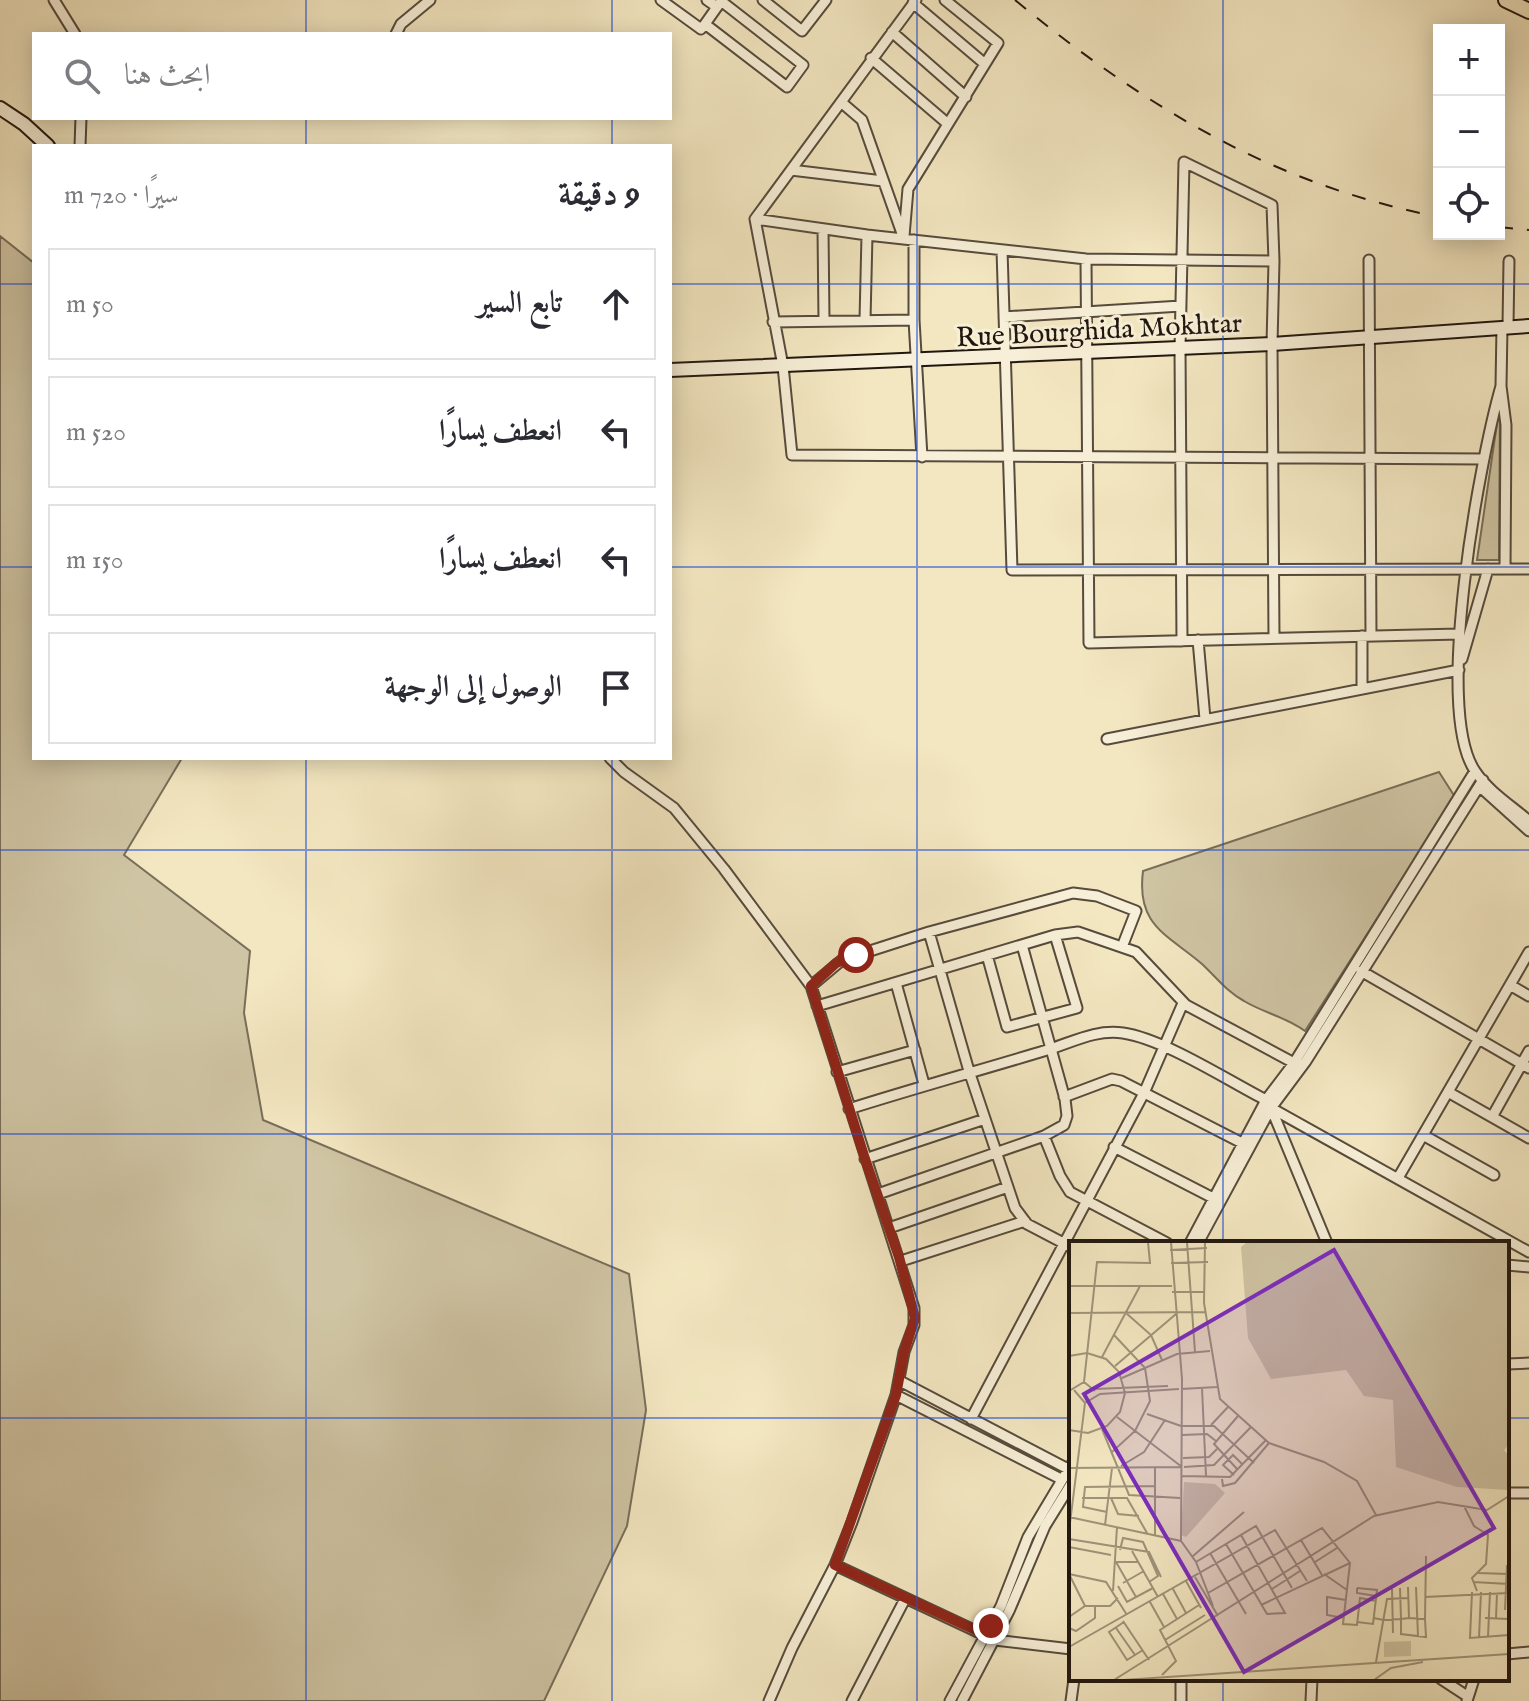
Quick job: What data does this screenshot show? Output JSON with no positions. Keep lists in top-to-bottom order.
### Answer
{
  "streets": {
    "main road": ["Rue Bourghida Mokhtar"]
  },
  "page": {
    "map_buttons": ["+", "−"],
    "search": "ابحث هنا",
    "heading": ["9 دقيقة", "سيرًا · 720 m"],
    "list": [
      ["تابع السير", "50 m"],
      ["انعطف يسارًا", "520 m"],
      ["انعطف يسارًا", "150 m"],
      "الوصول إلى الوجهة"
    ]
  }
}
